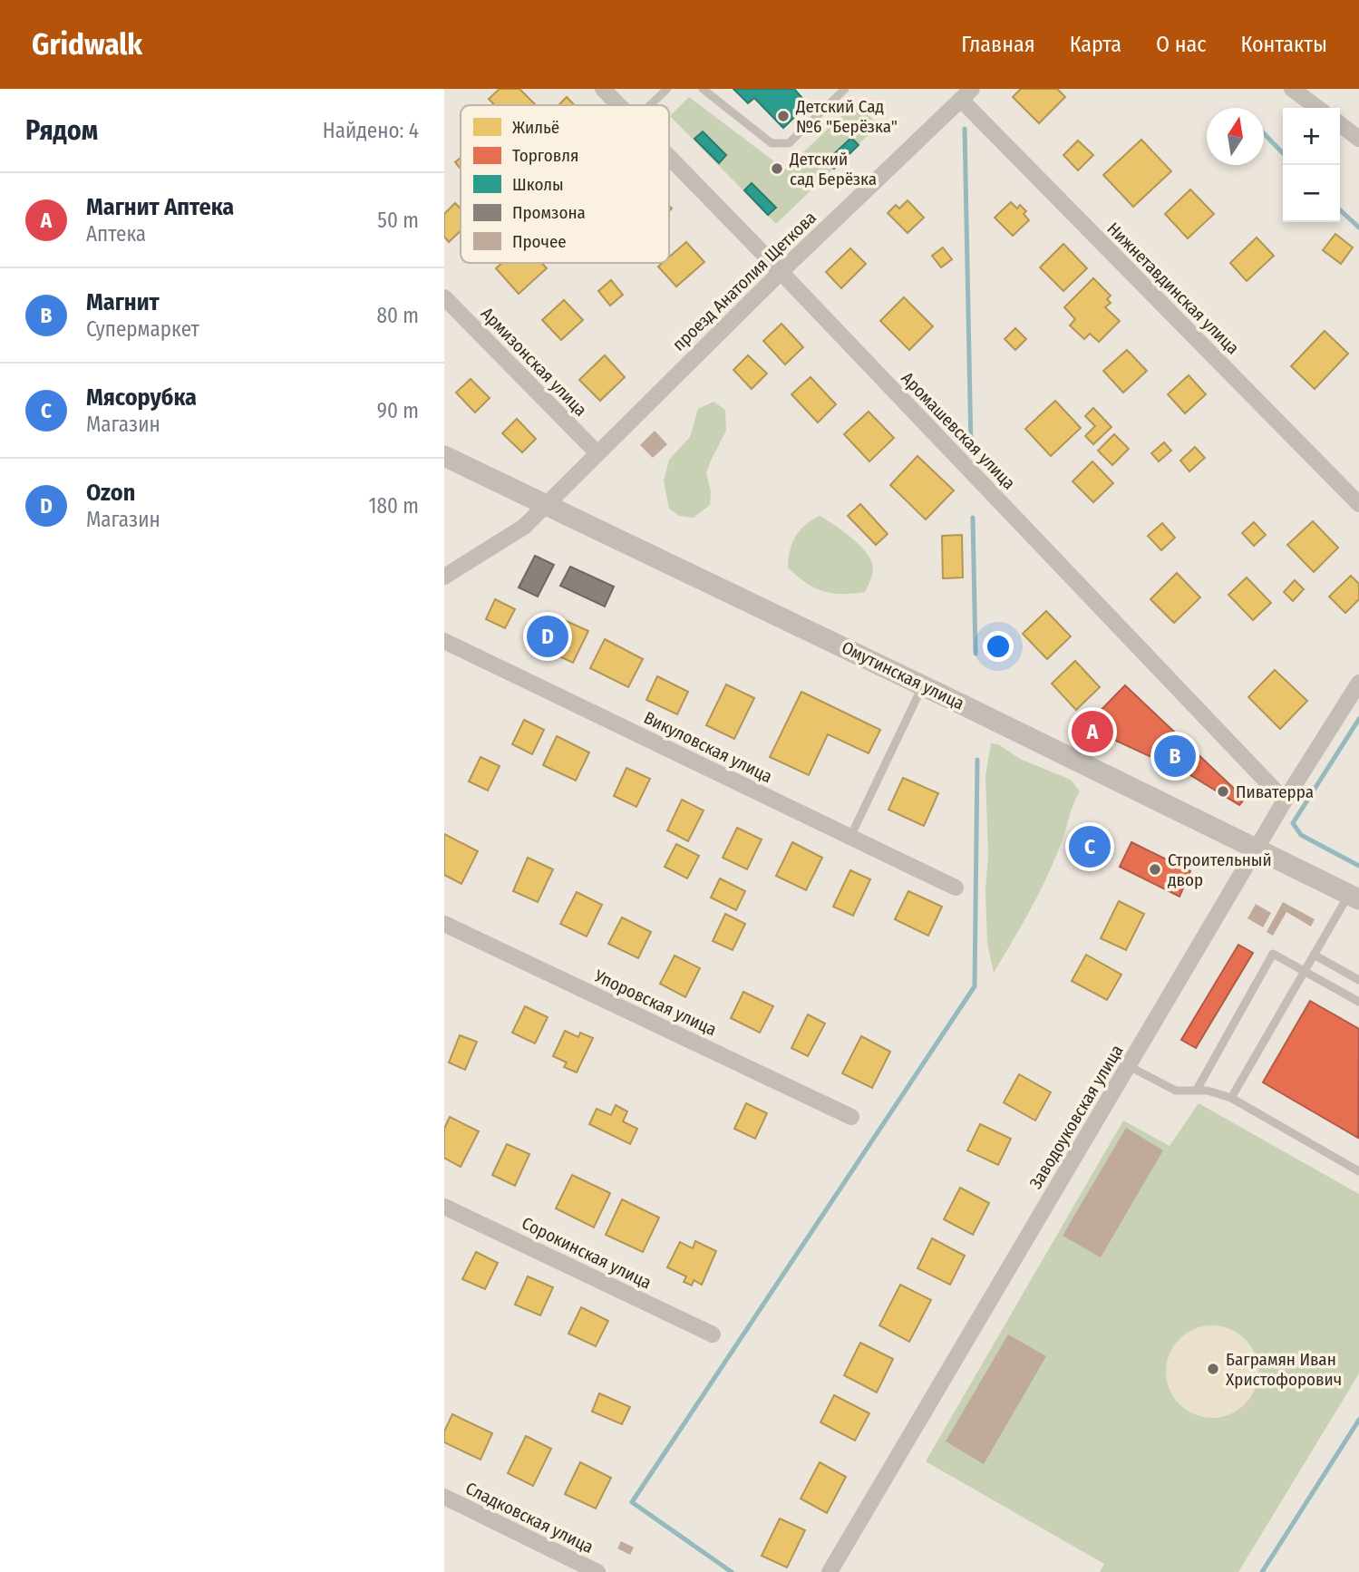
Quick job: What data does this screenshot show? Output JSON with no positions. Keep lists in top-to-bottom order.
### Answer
{
  "streets": {
    "street": [
      "проезд Анатолия Щеткова",
      "Нижнетавдинская улица",
      "Армизонская улица",
      "Аромашевская улица",
      "Омутинская улица",
      "Викуловская улица",
      "Упоровская улица",
      "Заводоуковская улица",
      "Сорокинская улица",
      "Сладковская улица"
    ]
  },
  "crossings": [
    ["проезд Анатолия Щеткова", "Нижнетавдинская улица"],
    ["проезд Анатолия Щеткова", "Армизонская улица"],
    ["проезд Анатолия Щеткова", "Аромашевская улица"],
    ["проезд Анатолия Щеткова", "Омутинская улица"],
    ["Аромашевская улица", "Заводоуковская улица"],
    ["Омутинская улица", "Заводоуковская улица"]
  ],
  "places": [
    "Детский Сад №6 \"Берёзка\"",
    "Детский сад Берёзка",
    "Пиватерра",
    "Строительный двор",
    "Баграмян Иван Христофорович"
  ],
  "legend": [
    "Жильё",
    "Торговля",
    "Школы",
    "Промзона",
    "Прочее"
  ],
  "north": "top",
  "page": {
    "header": "Gridwalk",
    "nav": [
      "Главная",
      "Карта",
      "О нас",
      "Контакты"
    ],
    "heading": ["Рядом", "Найдено: 4"],
    "map_buttons": ["+", "−"],
    "list": [
      {
        "mark": "A",
        "name": "Магнит Аптека",
        "note": "Аптека",
        "value": "50 m"
      },
      {
        "mark": "B",
        "name": "Магнит",
        "note": "Супермаркет",
        "value": "80 m"
      },
      {
        "mark": "C",
        "name": "Мясорубка",
        "note": "Магазин",
        "value": "90 m"
      },
      {
        "mark": "D",
        "name": "Ozon",
        "note": "Магазин",
        "value": "180 m"
      }
    ],
    "pins": [
      "D",
      "A",
      "B",
      "C"
    ]
  }
}
